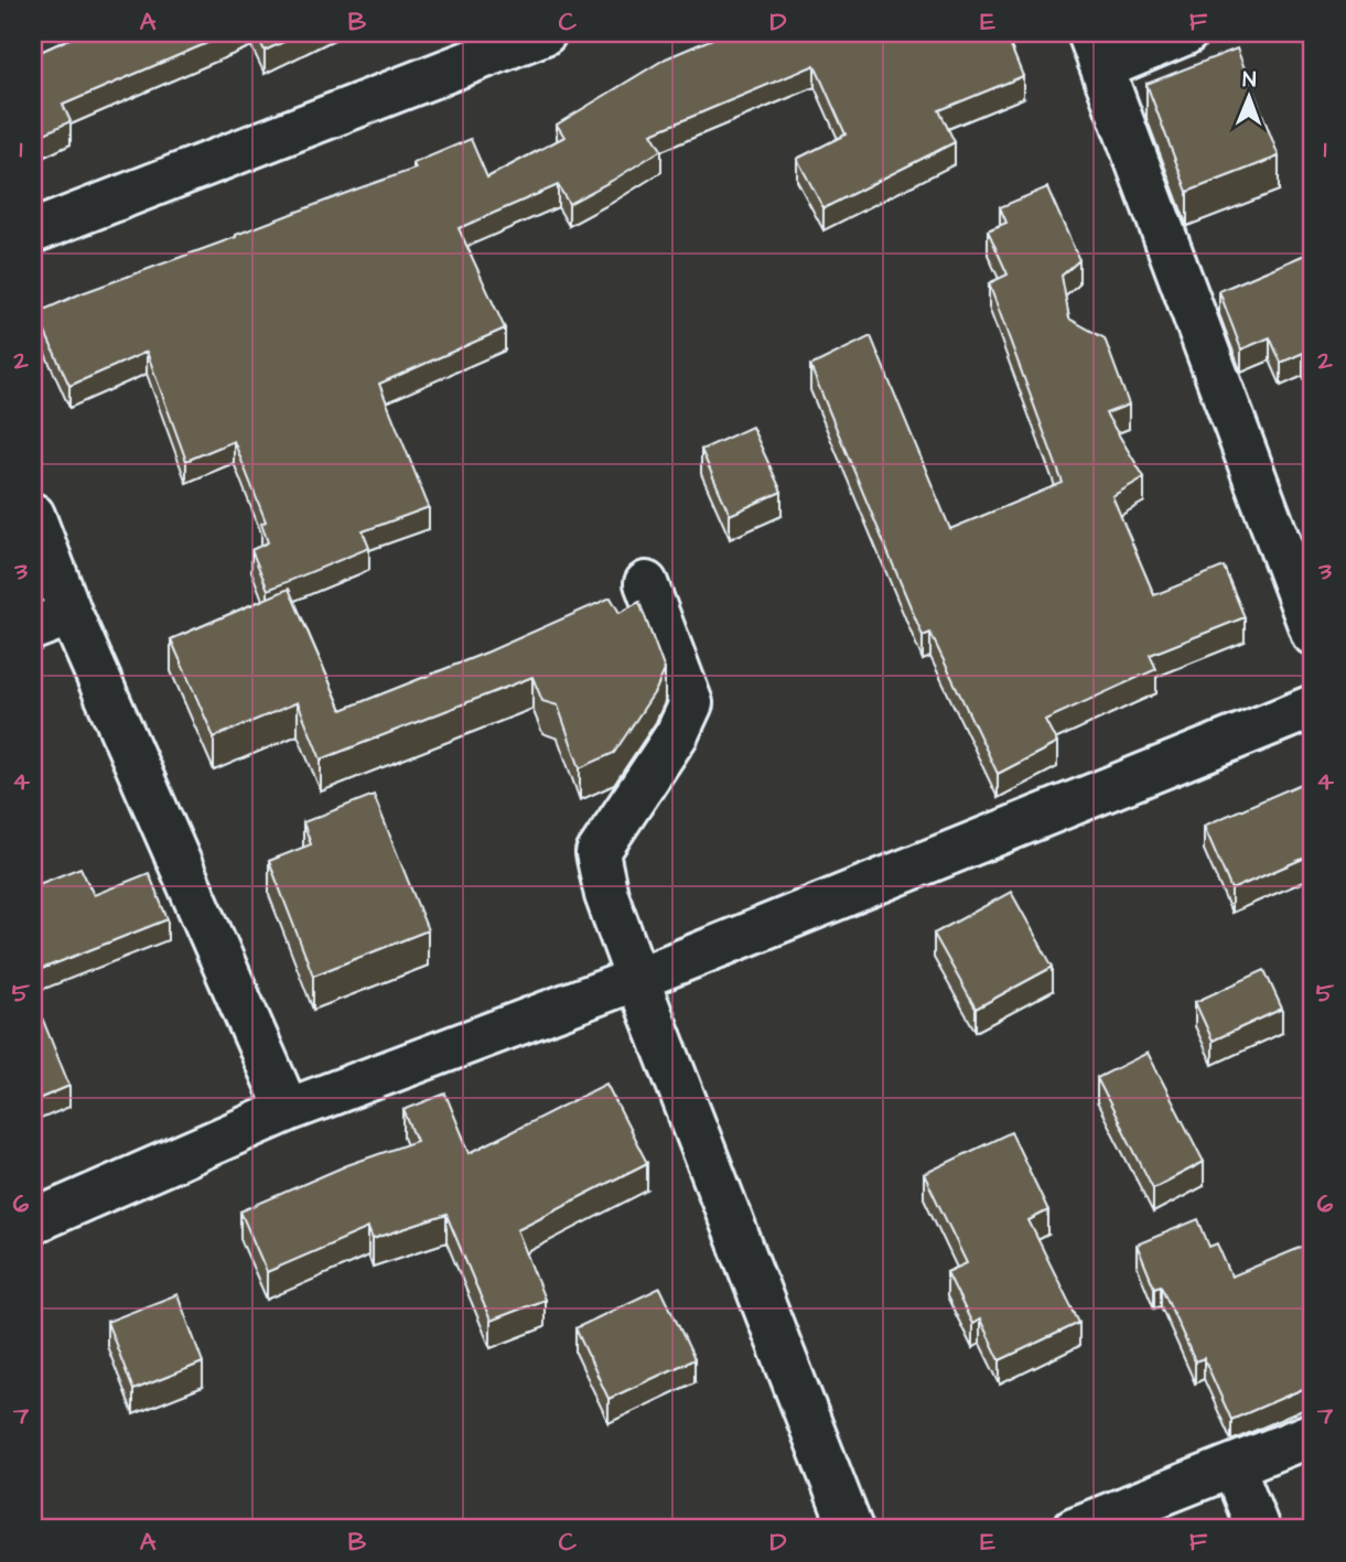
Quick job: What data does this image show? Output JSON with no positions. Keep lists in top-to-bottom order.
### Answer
{
  "north": "top",
  "grid": {
    "columns": [
      "A",
      "B",
      "C",
      "D",
      "E",
      "F"
    ],
    "rows": [
      "1",
      "2",
      "3",
      "4",
      "5",
      "6",
      "7"
    ]
  }
}
